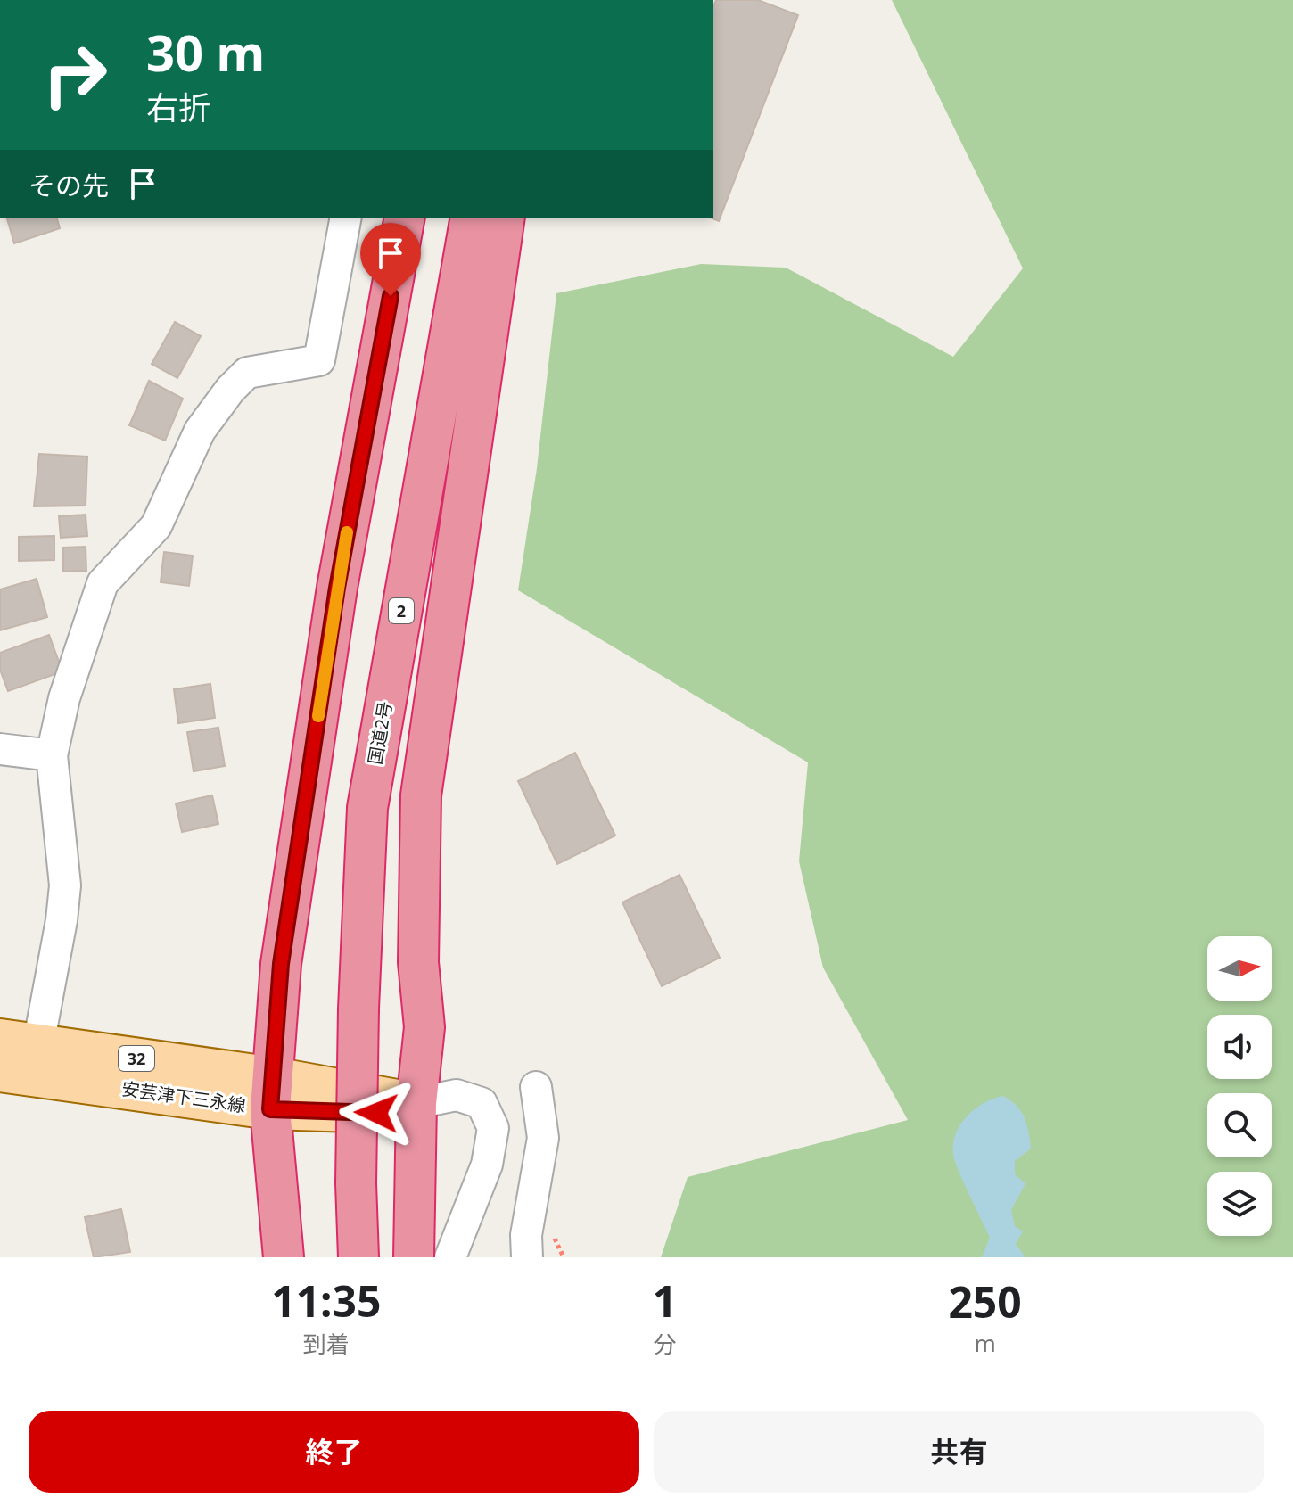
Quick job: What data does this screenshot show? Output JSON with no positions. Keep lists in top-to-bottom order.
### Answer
{
  "streets": {
    "highway": ["2", "国道2号"],
    "main road": ["32", "安芸津下三永線"]
  },
  "north": "right",
  "page": {
    "turn": ["30 m", "右折"],
    "then": "その先",
    "eta": [
      "11:35",
      "到着",
      "1",
      "分",
      "250",
      "m"
    ],
    "buttons": ["終了", "共有"]
  }
}
